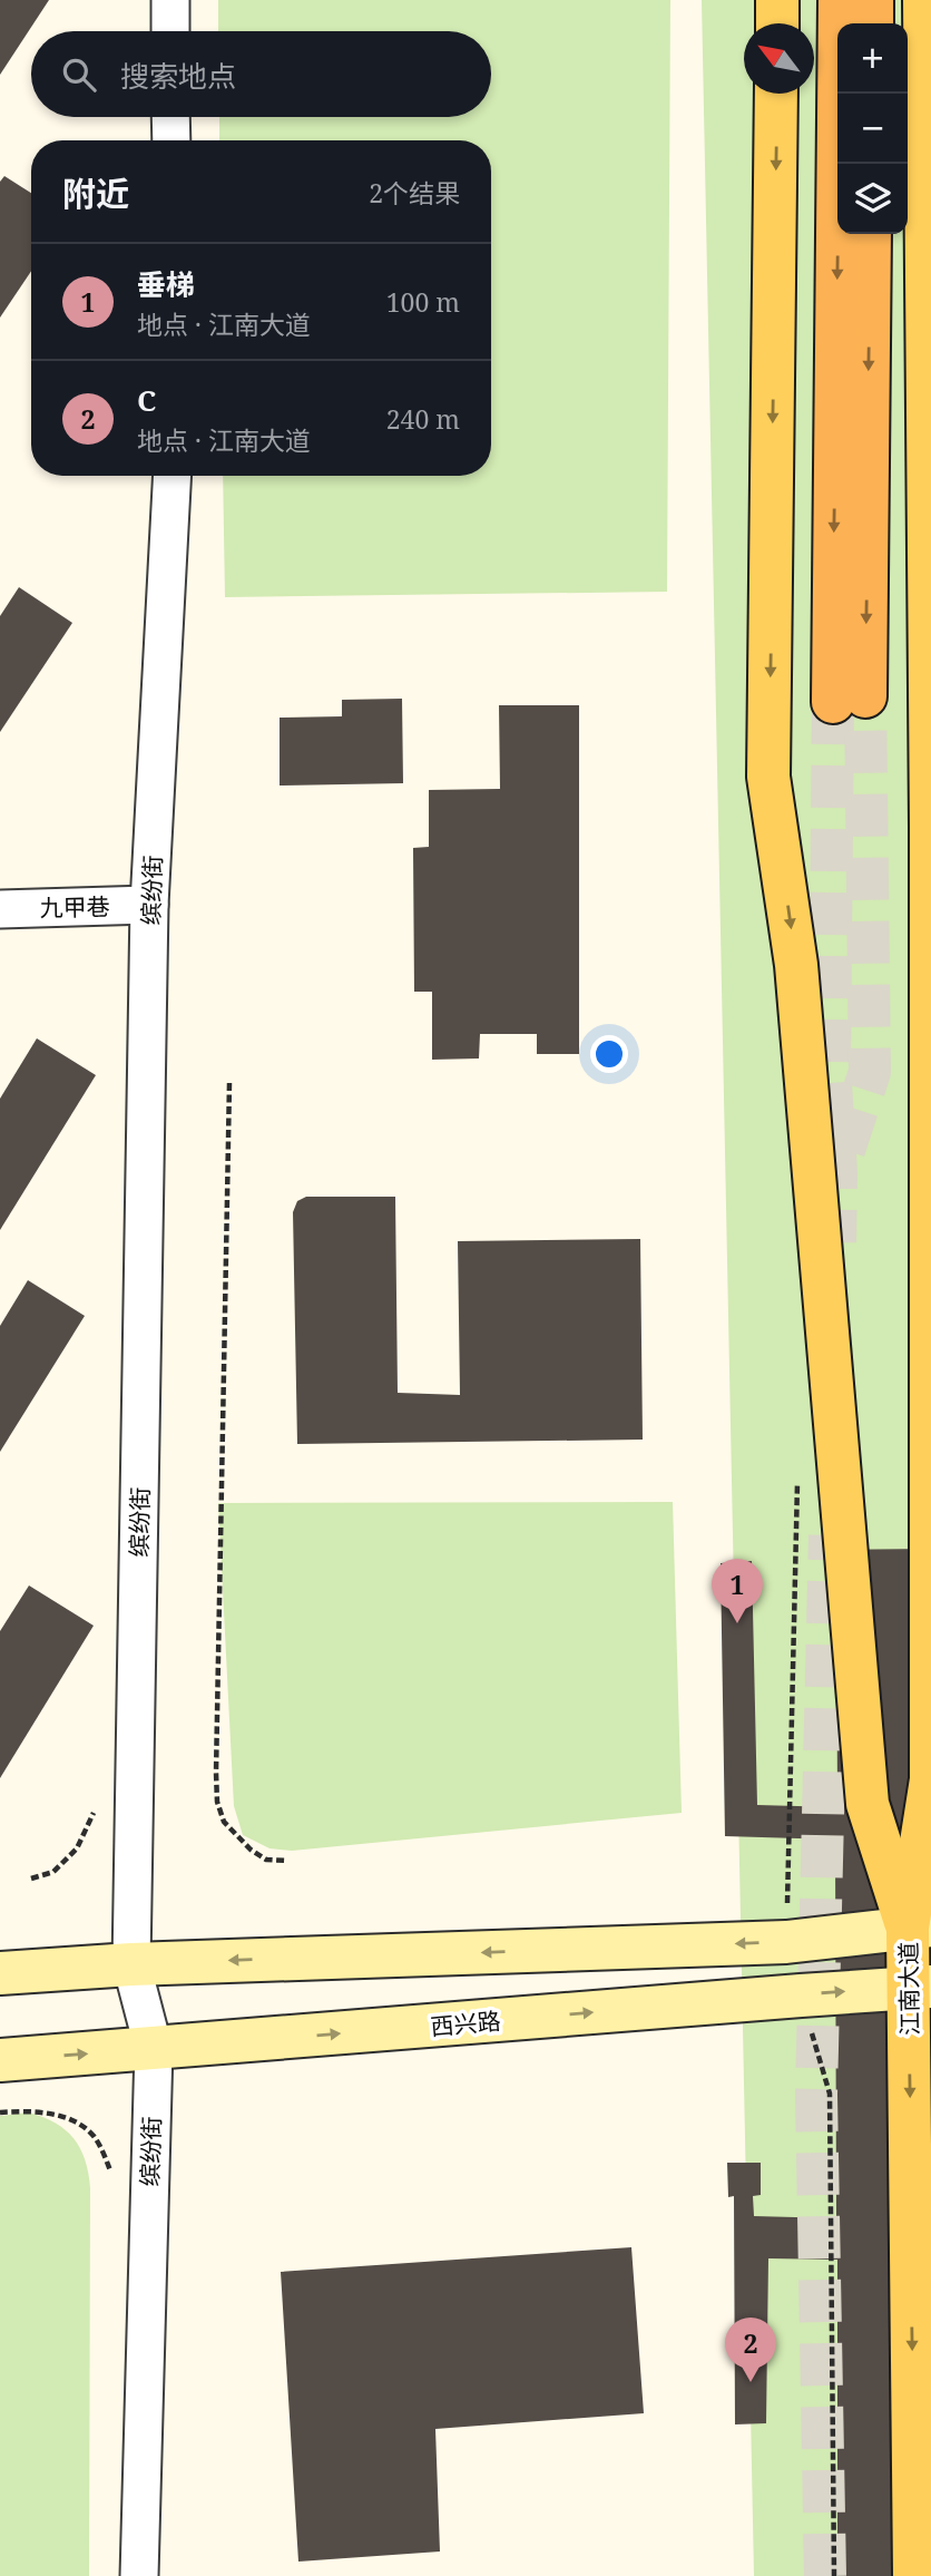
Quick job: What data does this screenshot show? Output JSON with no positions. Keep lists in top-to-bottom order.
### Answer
{
  "streets": {
    "main road": ["江南大道", "西兴路"],
    "street": ["缤纷街", "九甲巷"]
  },
  "crossings": [
    ["缤纷街", "九甲巷"],
    ["缤纷街", "西兴路"],
    ["江南大道", "西兴路"]
  ],
  "north": "top left",
  "page": {
    "map_buttons": ["+", "−"],
    "search": "搜索地点",
    "heading": ["附近", "2个结果"],
    "list": [
      {
        "mark": "1",
        "name": "垂梯",
        "note": "地点 · 江南大道",
        "value": "100 m"
      },
      {
        "mark": "2",
        "name": "C",
        "note": "地点 · 江南大道",
        "value": "240 m"
      }
    ],
    "pins": ["1", "2"]
  }
}
